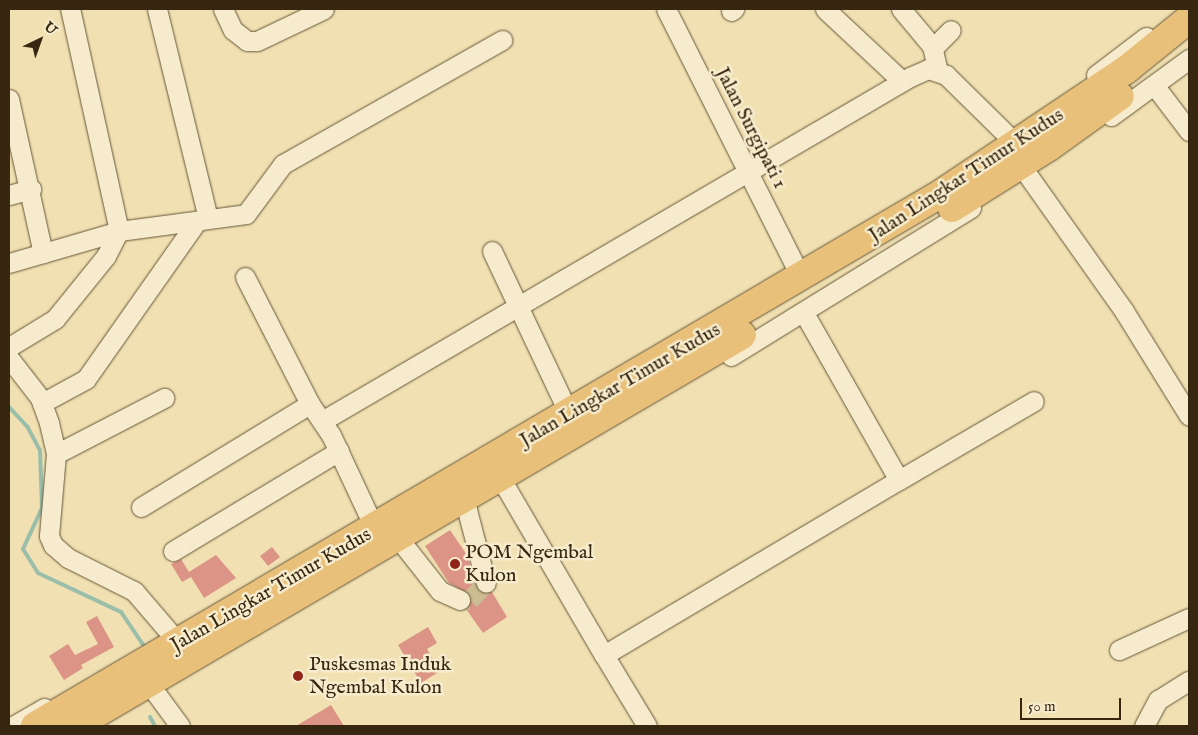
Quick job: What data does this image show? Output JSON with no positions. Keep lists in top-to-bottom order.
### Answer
{
  "streets": {
    "highway": ["Jalan Lingkar Timur Kudus"],
    "street": ["Jalan Surgipati 1"]
  },
  "places": ["POM Ngembal Kulon", "Puskesmas Induk Ngembal Kulon"],
  "scale_bar": "50 m",
  "north": "top right"
}
